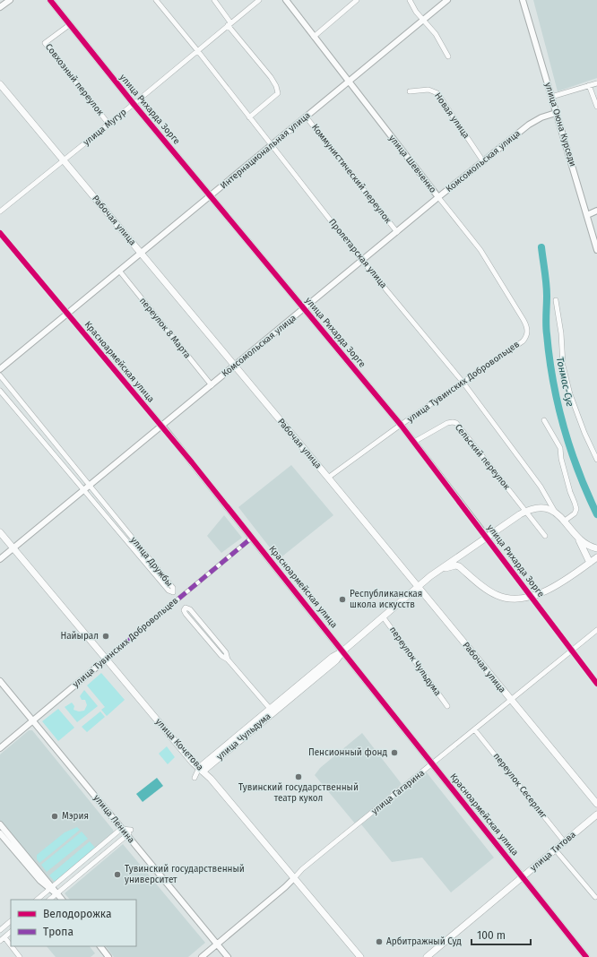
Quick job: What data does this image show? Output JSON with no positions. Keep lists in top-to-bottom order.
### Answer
{
  "streets": {
    "main road": [
      "Рабочая улица",
      "улица Чульдума",
      "улица Кочетова",
      "улица Титова"
    ],
    "street": [
      "Совхозный переулок",
      "улица Рихарда Зорге",
      "Новая улица",
      "улица Оюна Курседи",
      "улица Мугур",
      "Интернациональная улица",
      "Комсомольская улица",
      "улица Шевченко",
      "Коммунистический переулок",
      "Пролетарская улица",
      "переулок 8 Марта",
      "Красноармейская улица",
      "улица Тувинских Добровольцев",
      "Сельский переулок",
      "улица Дружбы",
      "переулок Чульдума",
      "переулок Сесерлиг",
      "улица Гагарина",
      "улица Ленина"
    ]
  },
  "crossings": [
    ["Совхозный переулок", "улица Рихарда Зорге"],
    ["Совхозный переулок", "улица Мугур"],
    ["улица Рихарда Зорге", "улица Мугур"],
    ["улица Рихарда Зорге", "Интернациональная улица"],
    ["улица Рихарда Зорге", "Комсомольская улица"],
    ["улица Рихарда Зорге", "улица Тувинских Добровольцев"],
    ["улица Рихарда Зорге", "Сельский переулок"],
    ["улица Рихарда Зорге", "улица Чульдума"],
    ["улица Рихарда Зорге", "улица Гагарина"],
    ["Новая улица", "Комсомольская улица"],
    ["улица Оюна Курседи", "Комсомольская улица"],
    ["улица Мугур", "Рабочая улица"],
    ["улица Мугур", "Пролетарская улица"],
    ["Интернациональная улица", "улица Шевченко"],
    ["Интернациональная улица", "Коммунистический переулок"],
    ["Интернациональная улица", "Рабочая улица"],
    ["Интернациональная улица", "Пролетарская улица"],
    ["Интернациональная улица", "переулок 8 Марта"],
    ["Интернациональная улица", "Красноармейская улица"],
    ["Комсомольская улица", "улица Шевченко"],
    ["Комсомольская улица", "Коммунистический переулок"],
    ["Комсомольская улица", "Рабочая улица"],
    ["Комсомольская улица", "Пролетарская улица"],
    ["Комсомольская улица", "переулок 8 Марта"],
    ["Комсомольская улица", "Красноармейская улица"],
    ["Комсомольская улица", "улица Дружбы"],
    ["Комсомольская улица", "улица Кочетова"],
    ["улица Шевченко", "улица Тувинских Добровольцев"],
    ["Рабочая улица", "улица Тувинских Добровольцев"],
    ["Рабочая улица", "улица Чульдума"],
    ["Рабочая улица", "улица Гагарина"],
    ["Пролетарская улица", "улица Тувинских Добровольцев"],
    ["Пролетарская улица", "улица Чульдума"],
    ["Красноармейская улица", "улица Тувинских Добровольцев"],
    ["Красноармейская улица", "улица Чульдума"],
    ["Красноармейская улица", "улица Гагарина"],
    ["Красноармейская улица", "улица Титова"],
    ["улица Тувинских Добровольцев", "улица Кочетова"],
    ["улица Тувинских Добровольцев", "улица Ленина"],
    ["Сельский переулок", "улица Чульдума"],
    ["переулок Чульдума", "улица Чульдума"],
    ["улица Чульдума", "улица Кочетова"],
    ["улица Кочетова", "улица Гагарина"],
    ["переулок Сесерлиг", "улица Гагарина"],
    ["переулок Сесерлиг", "улица Титова"],
    ["улица Гагарина", "улица Ленина"]
  ],
  "water": ["Тонмас-Суг"],
  "places": [
    "Республиканская школа искусств",
    "Найырал",
    "Пенсионный фонд",
    "Тувинский государственный театр кукол",
    "Мэрия",
    "Тувинский государственный университет",
    "Арбитражный Суд"
  ],
  "legend": ["Велодорожка", "Тропа"],
  "scale_bar": "100 m"
}
